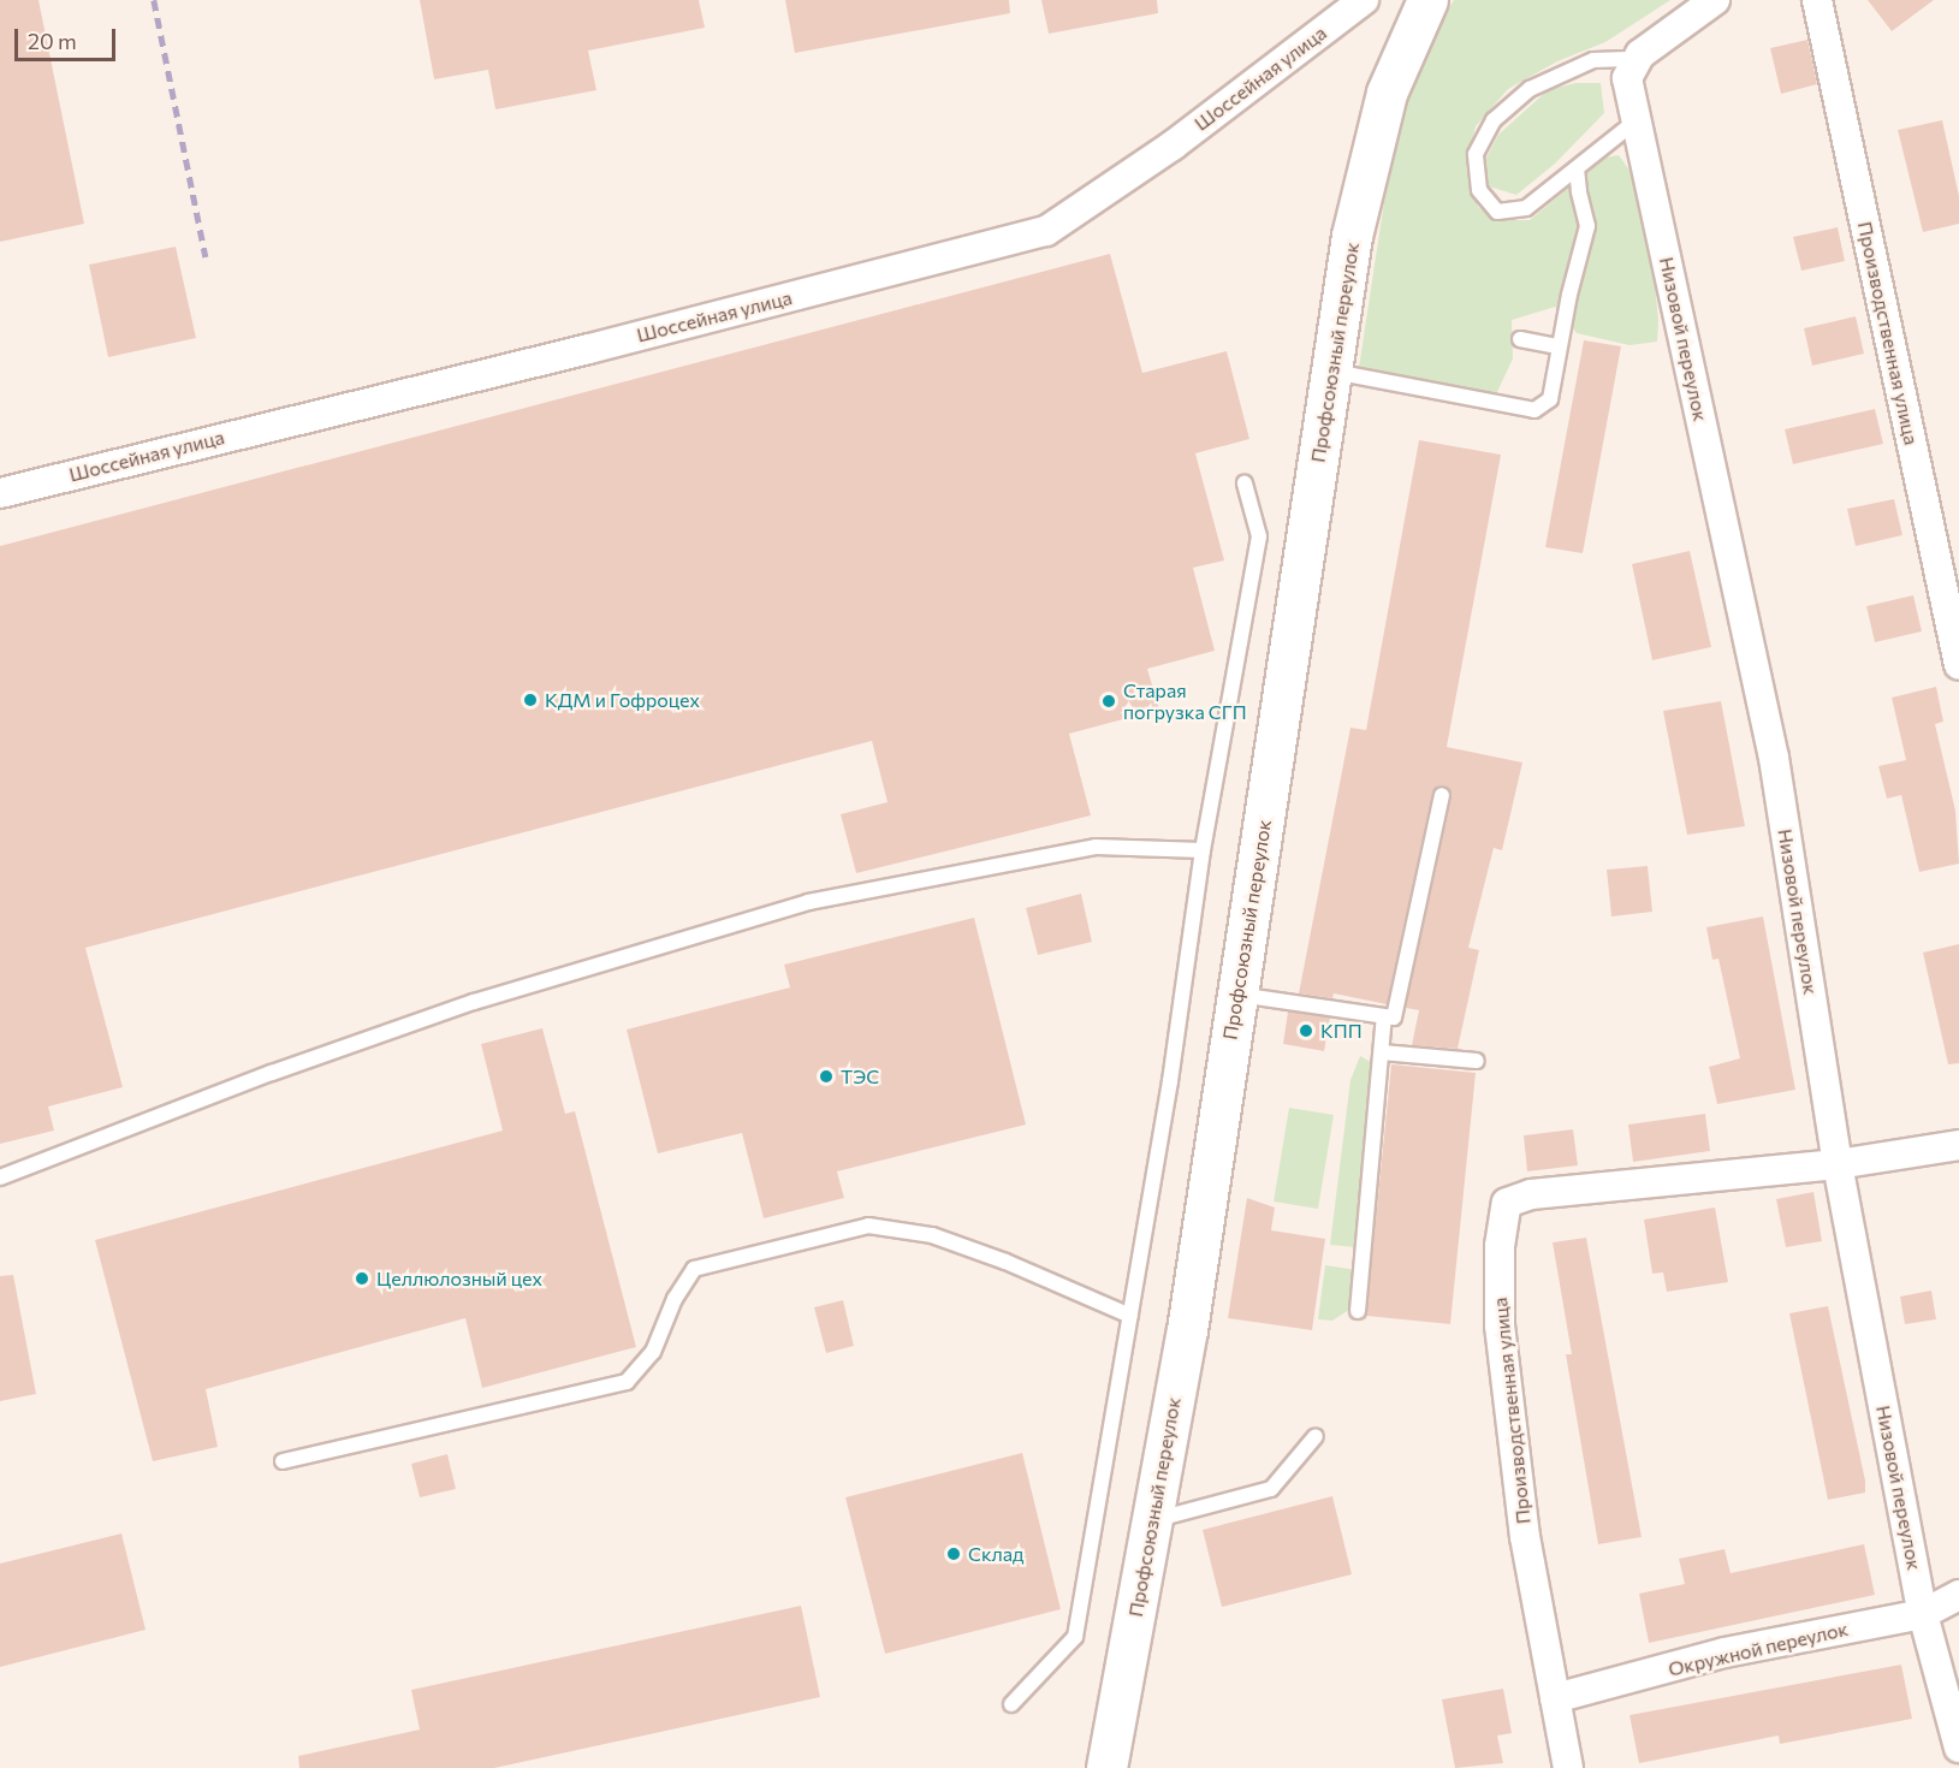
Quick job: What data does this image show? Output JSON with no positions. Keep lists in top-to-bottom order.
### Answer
{
  "streets": {
    "main road": ["Профсоюзный переулок"],
    "street": [
      "Шоссейная улица",
      "Производственная улица",
      "Низовой переулок",
      "Окружной переулок"
    ]
  },
  "crossings": [
    ["Производственная улица", "Низовой переулок"],
    ["Производственная улица", "Окружной переулок"],
    ["Низовой переулок", "Окружной переулок"]
  ],
  "places": [
    "КДМ и Гофроцех",
    "Старая погрузка СГП",
    "КПП",
    "ТЭС",
    "Целлюлозный цех",
    "Склад"
  ],
  "scale_bar": "20 m"
}
